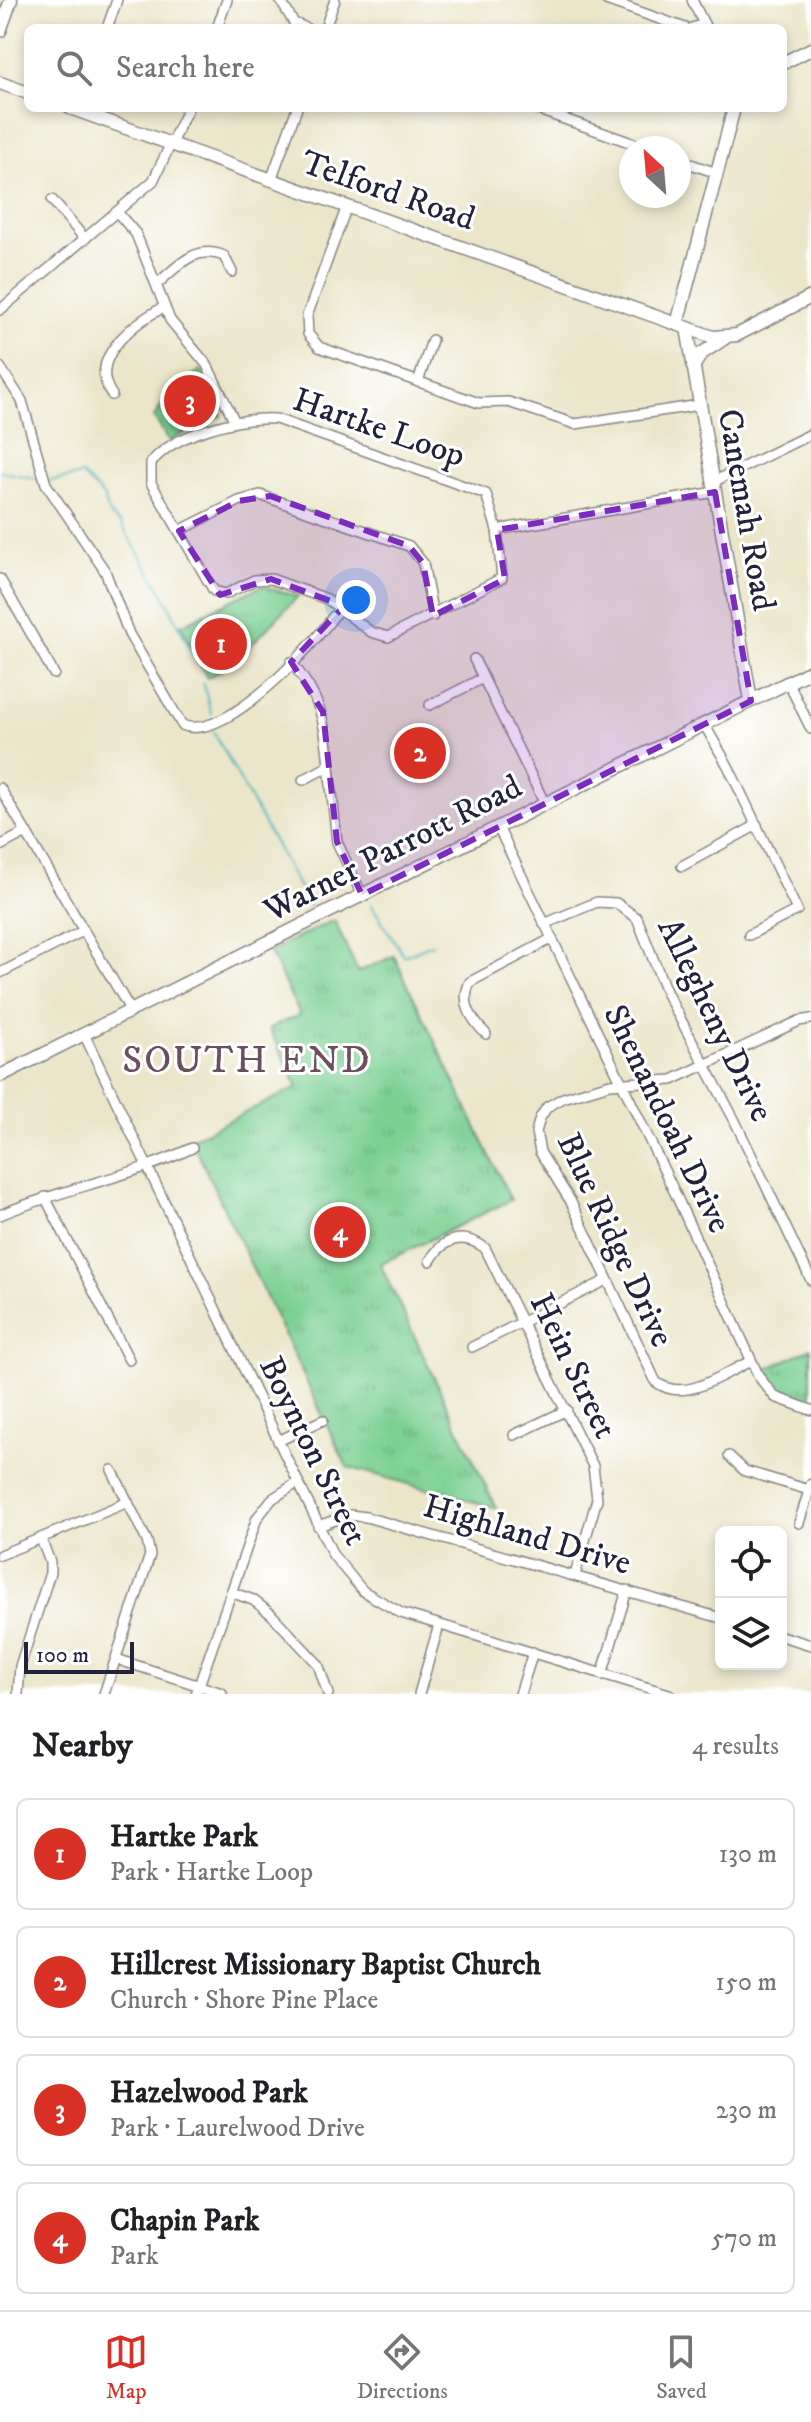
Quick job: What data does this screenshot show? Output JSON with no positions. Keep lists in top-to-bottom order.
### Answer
{
  "streets": {
    "street": [
      "Telford Road",
      "Hartke Loop",
      "Canemah Road",
      "Warner Parrott Road",
      "Allegheny Drive",
      "Shenandoah Drive",
      "Blue Ridge Drive",
      "Hein Street",
      "Boynton Street",
      "Highland Drive"
    ]
  },
  "crossings": [
    ["Telford Road", "Canemah Road"],
    ["Canemah Road", "Warner Parrott Road"],
    ["Warner Parrott Road", "Shenandoah Drive"],
    ["Warner Parrott Road", "Boynton Street"],
    ["Allegheny Drive", "Shenandoah Drive"],
    ["Allegheny Drive", "Blue Ridge Drive"],
    ["Shenandoah Drive", "Blue Ridge Drive"],
    ["Hein Street", "Highland Drive"],
    ["Boynton Street", "Highland Drive"]
  ],
  "districts": ["SOUTH END"],
  "scale_bar": "100 m",
  "north": "top left",
  "page": {
    "search": "Search here",
    "pins": [
      "3",
      "1",
      "2",
      "4"
    ],
    "scale": "100 m",
    "heading": ["Nearby", "4 results"],
    "list": [
      {
        "mark": "1",
        "name": "Hartke Park",
        "note": "Park · Hartke Loop",
        "value": "130 m"
      },
      {
        "mark": "2",
        "name": "Hillcrest Missionary Baptist Church",
        "note": "Church · Shore Pine Place",
        "value": "150 m"
      },
      {
        "mark": "3",
        "name": "Hazelwood Park",
        "note": "Park · Laurelwood Drive",
        "value": "230 m"
      },
      {
        "mark": "4",
        "name": "Chapin Park",
        "note": "Park",
        "value": "570 m"
      }
    ],
    "nav": ["Map", "Directions", "Saved"]
  }
}
